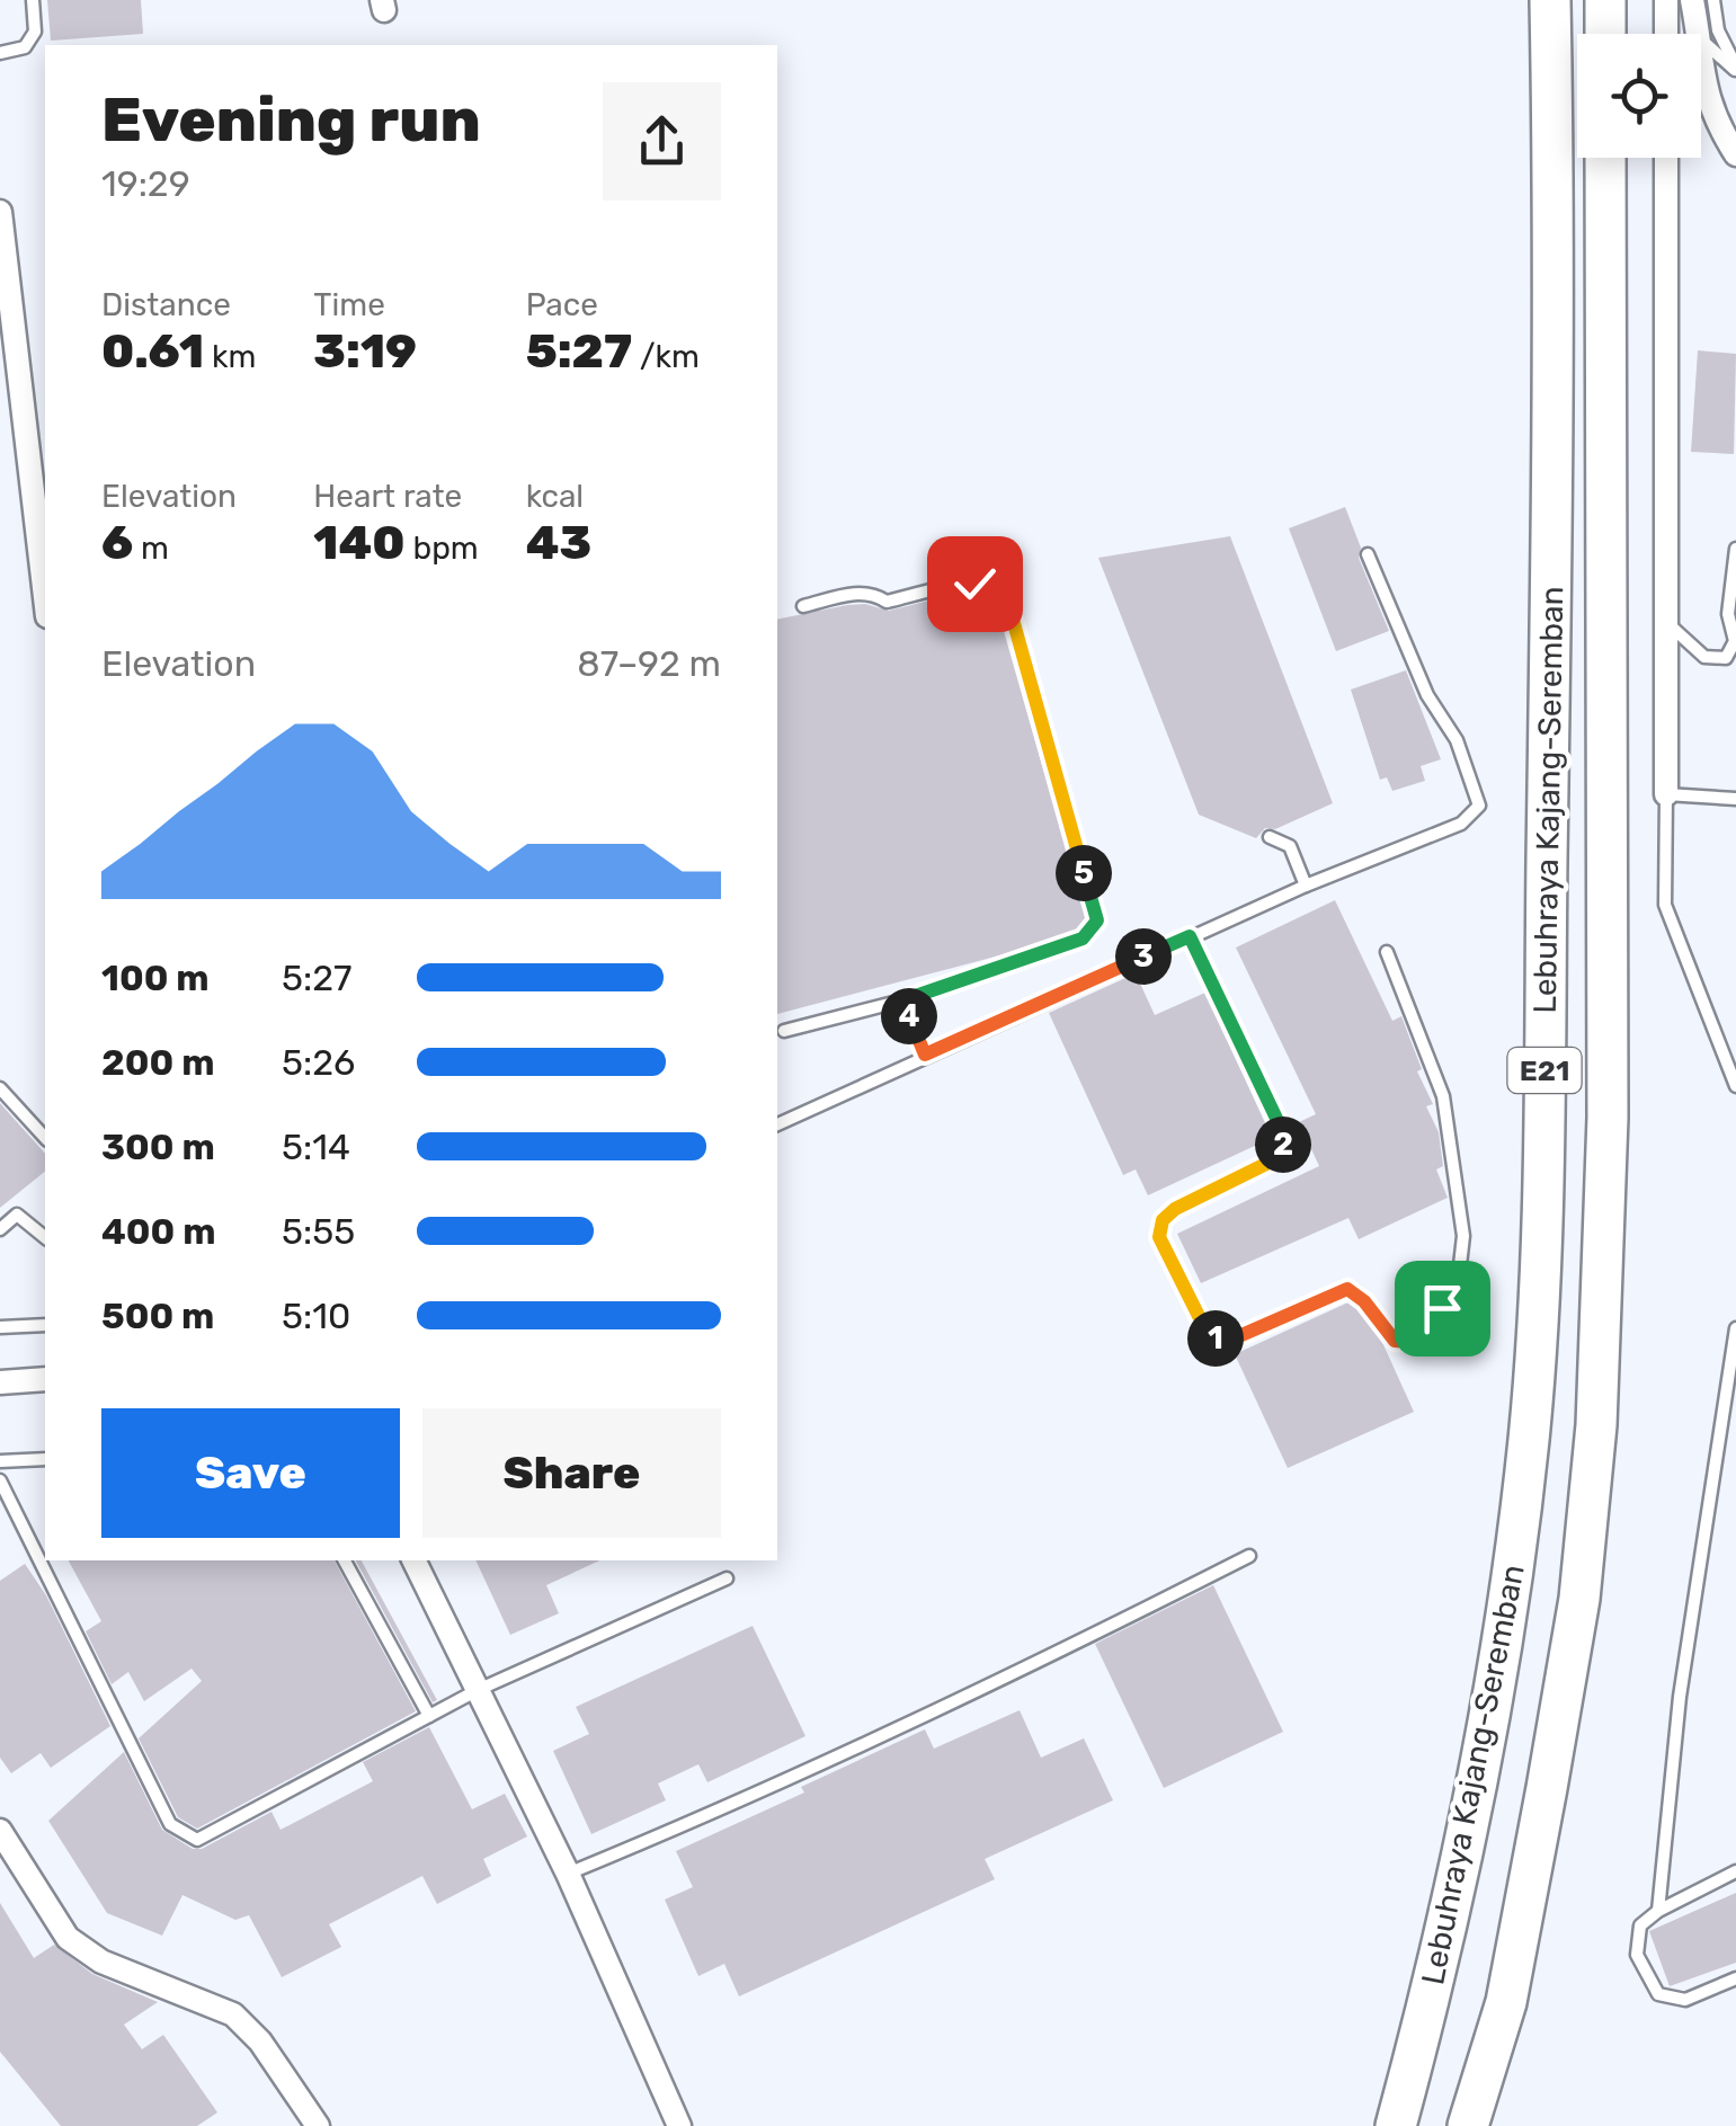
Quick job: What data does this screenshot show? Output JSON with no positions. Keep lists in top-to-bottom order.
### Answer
{
  "streets": {
    "highway": ["Lebuhraya Kajang-Seremban", "E21"]
  },
  "page": {
    "heading": ["Evening run", "19:29"],
    "stats": [
      ["Distance", "0.61 km"],
      ["Time", "3:19"],
      ["Pace", "5:27 /km"],
      ["Elevation", "6 m"],
      ["Heart rate", "140 bpm"],
      ["kcal", "43"]
    ],
    "chart": ["Elevation", "87–92 m"],
    "pins": [
      "5",
      "3",
      "4",
      "2",
      "1"
    ],
    "list": [
      {
        "name": "100 m",
        "note": "5:27"
      },
      {
        "name": "200 m",
        "note": "5:26"
      },
      {
        "name": "300 m",
        "note": "5:14"
      },
      {
        "name": "400 m",
        "note": "5:55"
      },
      {
        "name": "500 m",
        "note": "5:10"
      }
    ],
    "buttons": ["Save", "Share"]
  }
}
